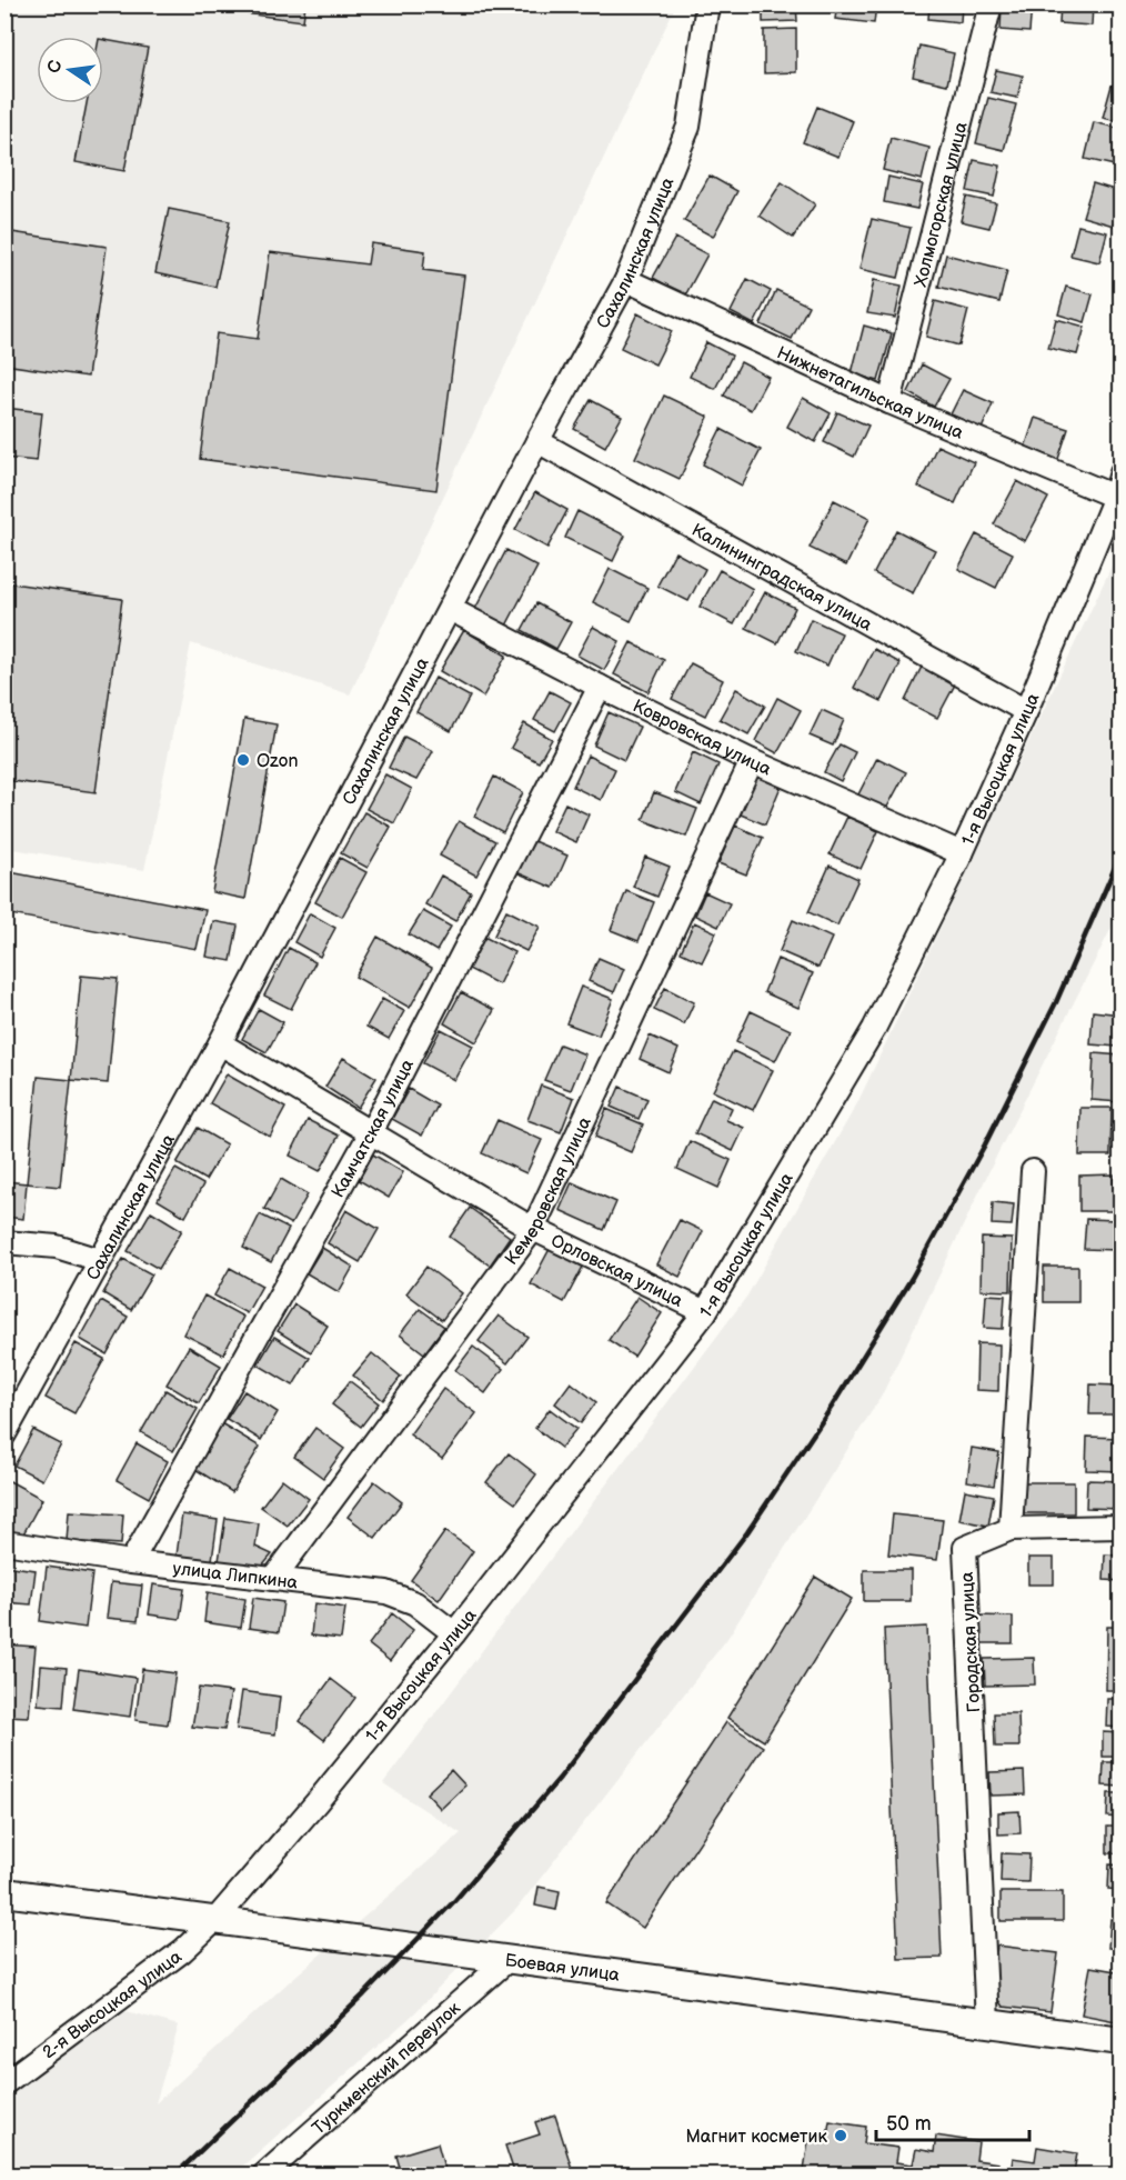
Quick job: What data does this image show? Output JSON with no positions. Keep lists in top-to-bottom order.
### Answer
{
  "streets": {
    "main road": ["Боевая улица"],
    "street": [
      "Холмогорская улица",
      "Сахалинская улица",
      "Нижнетагильская улица",
      "Калининградская улица",
      "Ковровская улица",
      "1-я Высоцкая улица",
      "Камчатская улица",
      "Кемеровская улица",
      "Орловская улица",
      "улица Липкина",
      "Городская улица",
      "2-я Высоцкая улица",
      "Туркменский переулок"
    ]
  },
  "crossings": [
    ["Холмогорская улица", "Нижнетагильская улица"],
    ["Сахалинская улица", "Нижнетагильская улица"],
    ["Сахалинская улица", "Калининградская улица"],
    ["Сахалинская улица", "Ковровская улица"],
    ["Сахалинская улица", "Орловская улица"],
    ["Нижнетагильская улица", "1-я Высоцкая улица"],
    ["Калининградская улица", "1-я Высоцкая улица"],
    ["Ковровская улица", "1-я Высоцкая улица"],
    ["Ковровская улица", "Камчатская улица"],
    ["Ковровская улица", "Кемеровская улица"],
    ["1-я Высоцкая улица", "Орловская улица"],
    ["1-я Высоцкая улица", "улица Липкина"],
    ["1-я Высоцкая улица", "Боевая улица"],
    ["1-я Высоцкая улица", "2-я Высоцкая улица"],
    ["Камчатская улица", "Орловская улица"],
    ["Камчатская улица", "улица Липкина"],
    ["Кемеровская улица", "Орловская улица"],
    ["Кемеровская улица", "улица Липкина"],
    ["Городская улица", "Боевая улица"],
    ["Боевая улица", "2-я Высоцкая улица"],
    ["Боевая улица", "Туркменский переулок"]
  ],
  "places": ["Ozon", "Магнит косметик"],
  "scale_bar": "50 m",
  "north": "left"
}
